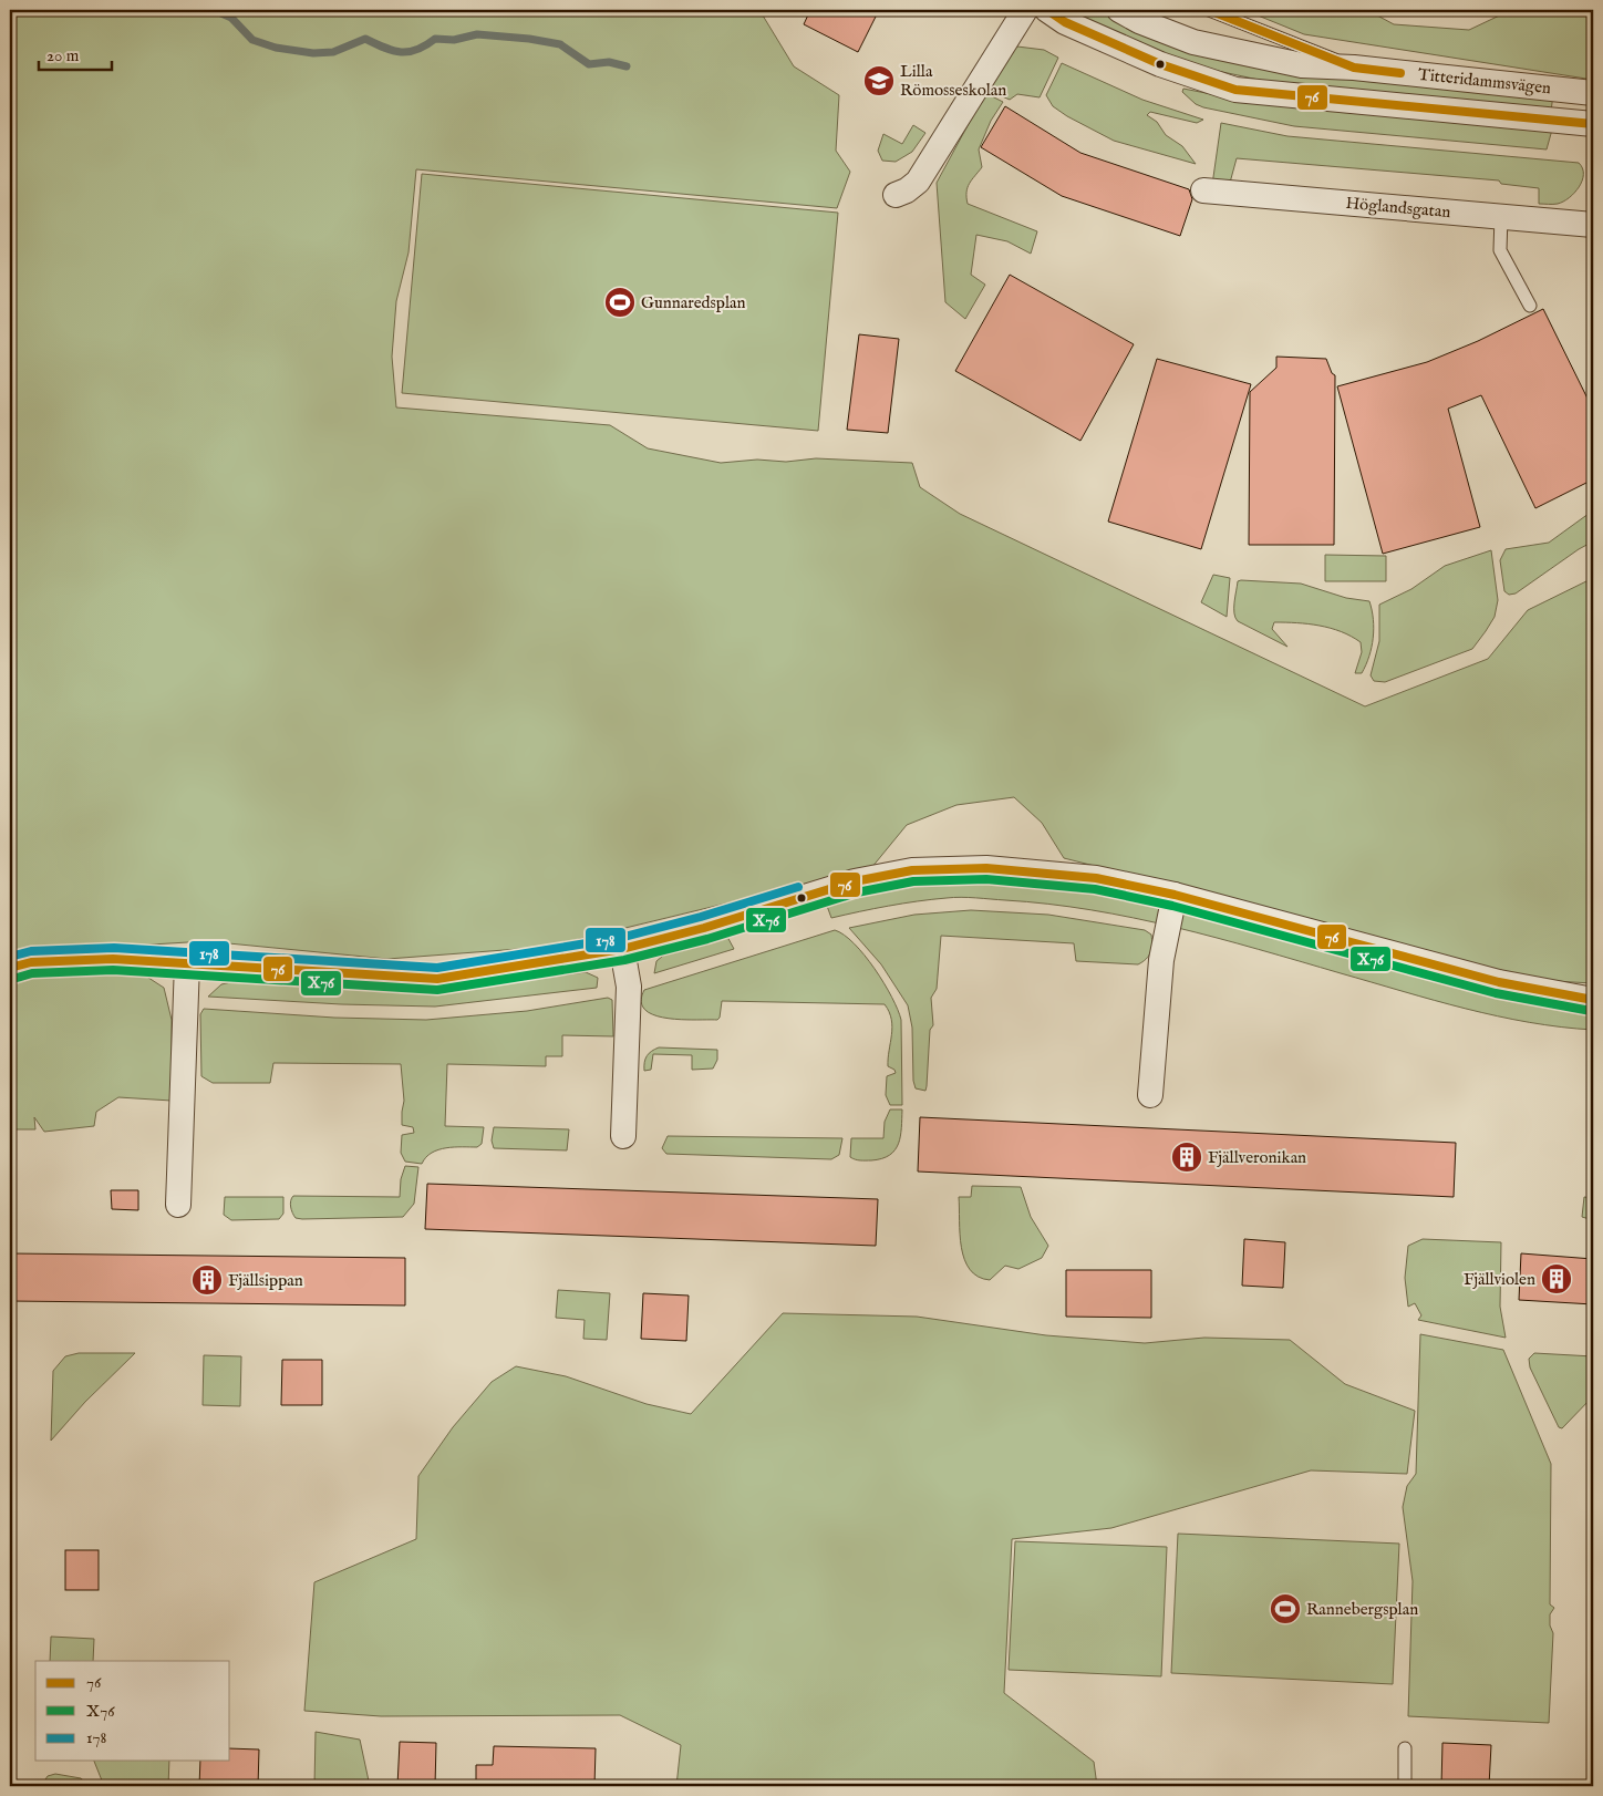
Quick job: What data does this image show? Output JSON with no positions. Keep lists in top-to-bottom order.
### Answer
{
  "streets": {
    "street": ["Titteridammsvägen", "Höglandsgatan"]
  },
  "places": {
    "school or university": ["Lilla Römosseskolan"],
    "sports": ["Gunnaredsplan", "Rannebergsplan"],
    "building": ["Fjällveronikan", "Fjällviolen", "Fjällsippan"]
  },
  "lines": ["transit line 76", "transit line X76", "transit line 178"],
  "legend": ["76", "X76", "178"],
  "scale_bar": "20 m"
}
